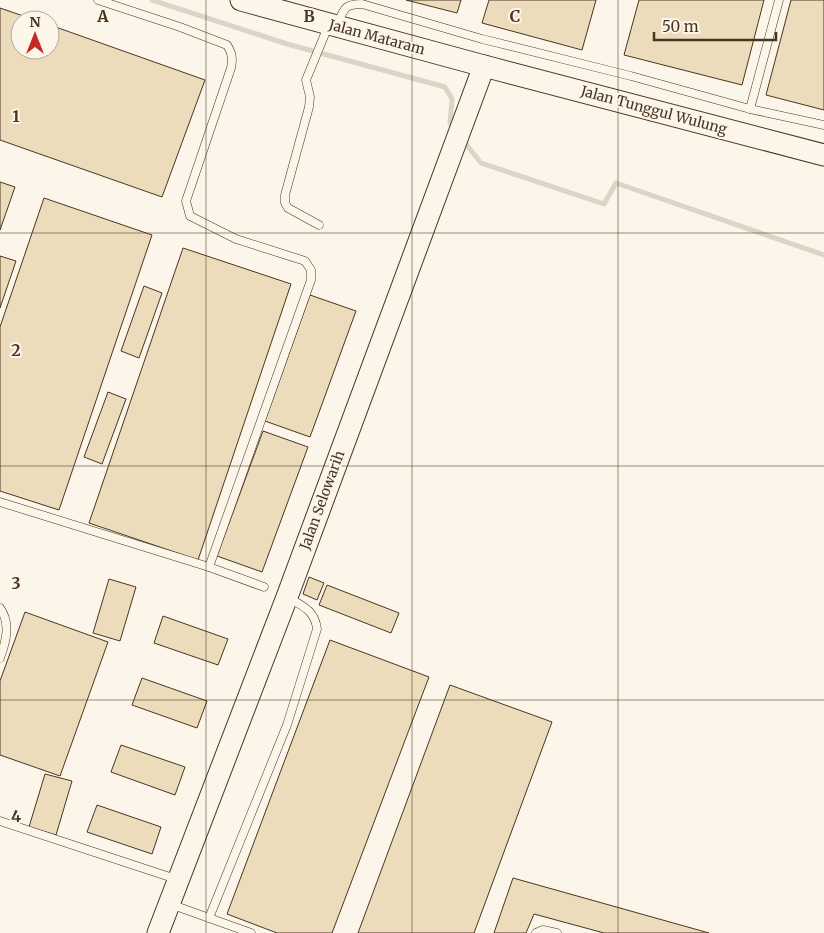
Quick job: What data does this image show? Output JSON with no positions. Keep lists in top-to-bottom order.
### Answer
{
  "streets": {
    "main road": ["Jalan Mataram", "Jalan Tunggul Wulung", "Jalan Selowarih"]
  },
  "crossings": [
    ["Jalan Mataram", "Jalan Tunggul Wulung"],
    ["Jalan Mataram", "Jalan Selowarih"],
    ["Jalan Tunggul Wulung", "Jalan Selowarih"]
  ],
  "scale_bar": "50 m",
  "north": "top",
  "grid": {
    "columns": ["A", "B", "C"],
    "rows": [
      "1",
      "2",
      "3",
      "4"
    ]
  }
}
